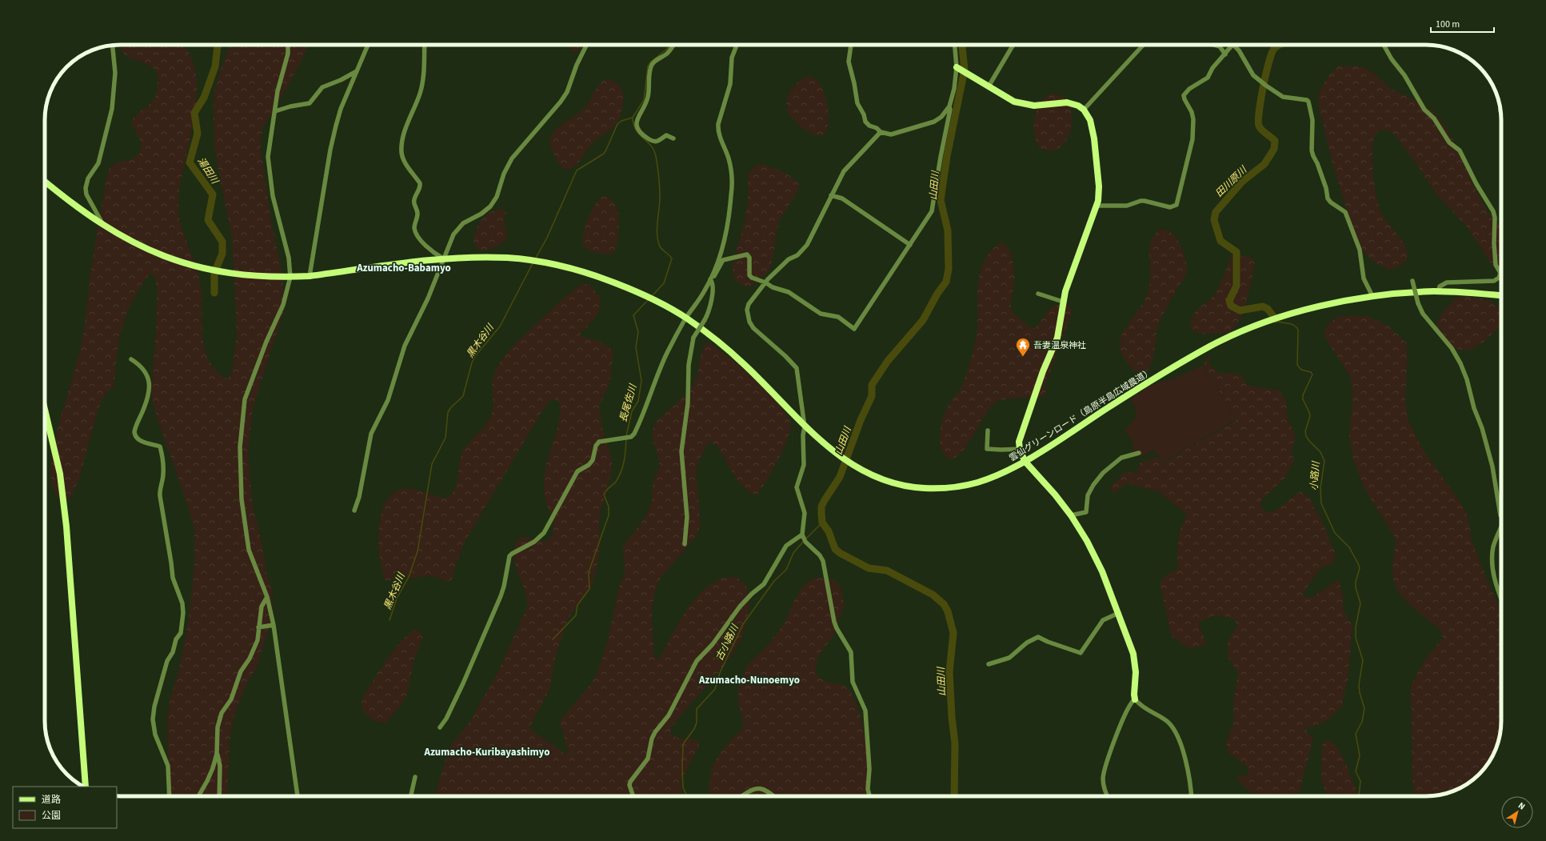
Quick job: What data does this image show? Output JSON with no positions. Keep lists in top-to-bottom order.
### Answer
{
  "streets": {
    "street": ["雲仙グリーンロード（島原半島広域農道）"]
  },
  "districts": ["Azumacho-Babamyo", "Azumacho-Nunoemyo", "Azumacho-Kuribayashimyo"],
  "water": [
    "湯田川",
    "田川原川",
    "山田川",
    "黒木谷川",
    "長尾佐川",
    "小路川",
    "古小路川"
  ],
  "places": {
    "temple": ["吾妻温泉神社"]
  },
  "legend": ["道路", "公園"],
  "scale_bar": "100 m",
  "north": "top right"
}
